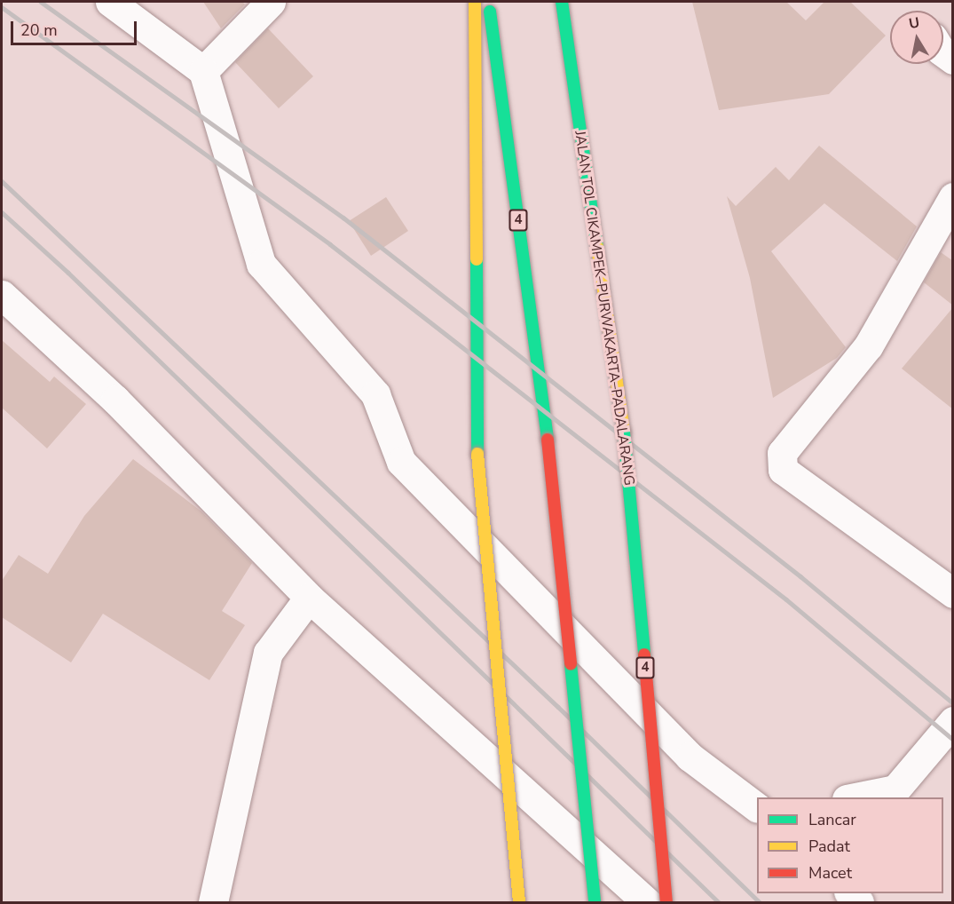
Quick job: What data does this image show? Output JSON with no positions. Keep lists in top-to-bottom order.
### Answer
{
  "streets": {
    "highway": ["4", "JALAN TOL CIKAMPEK–PURWAKARTA–PADALARANG"]
  },
  "legend": ["Lancar", "Padat", "Macet"],
  "scale_bar": "20 m",
  "north": "top"
}
